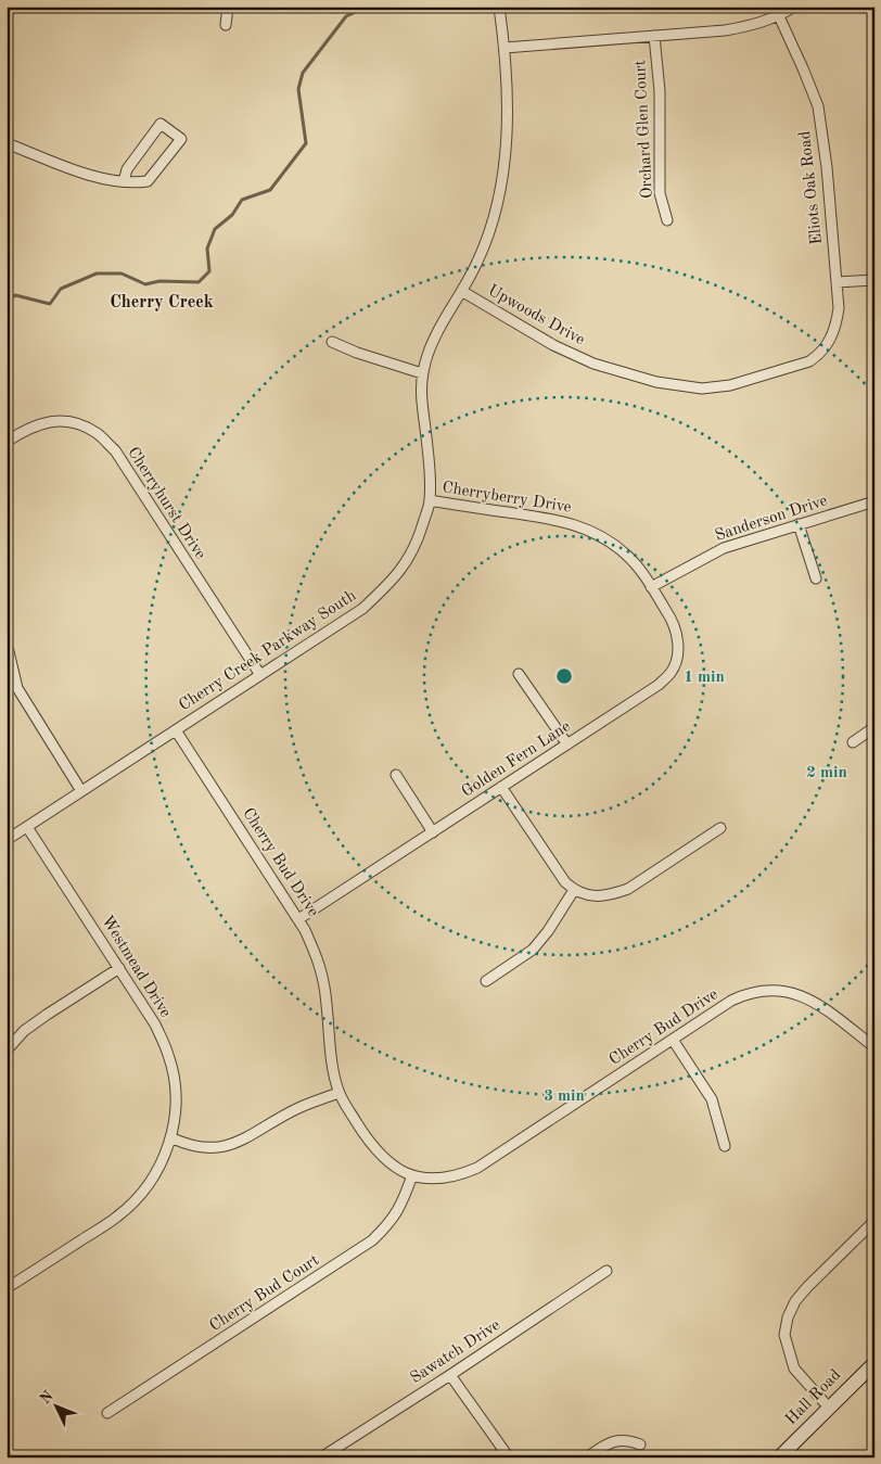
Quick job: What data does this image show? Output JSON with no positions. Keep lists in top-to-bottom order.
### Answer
{
  "streets": {
    "main road": ["Hall Road"],
    "street": [
      "Orchard Glen Court",
      "Eliots Oak Road",
      "Upwoods Drive",
      "Cherryberry Drive",
      "Cherryhurst Drive",
      "Sanderson Drive",
      "Cherry Creek Parkway South",
      "Golden Fern Lane",
      "Cherry Bud Drive",
      "Westmead Drive",
      "Cherry Bud Court",
      "Sawatch Drive"
    ]
  },
  "crossings": [
    ["Eliots Oak Road", "Upwoods Drive"],
    ["Upwoods Drive", "Cherry Creek Parkway South"],
    ["Cherryberry Drive", "Sanderson Drive"],
    ["Cherryberry Drive", "Cherry Creek Parkway South"],
    ["Cherryberry Drive", "Golden Fern Lane"],
    ["Cherryhurst Drive", "Cherry Creek Parkway South"],
    ["Sanderson Drive", "Golden Fern Lane"],
    ["Cherry Creek Parkway South", "Cherry Bud Drive"],
    ["Cherry Creek Parkway South", "Westmead Drive"],
    ["Golden Fern Lane", "Cherry Bud Drive"],
    ["Cherry Bud Drive", "Cherry Bud Court"]
  ],
  "districts": ["Cherry Creek"],
  "north": "top left",
  "rings": ["1 min", "2 min", "3 min"]
}
